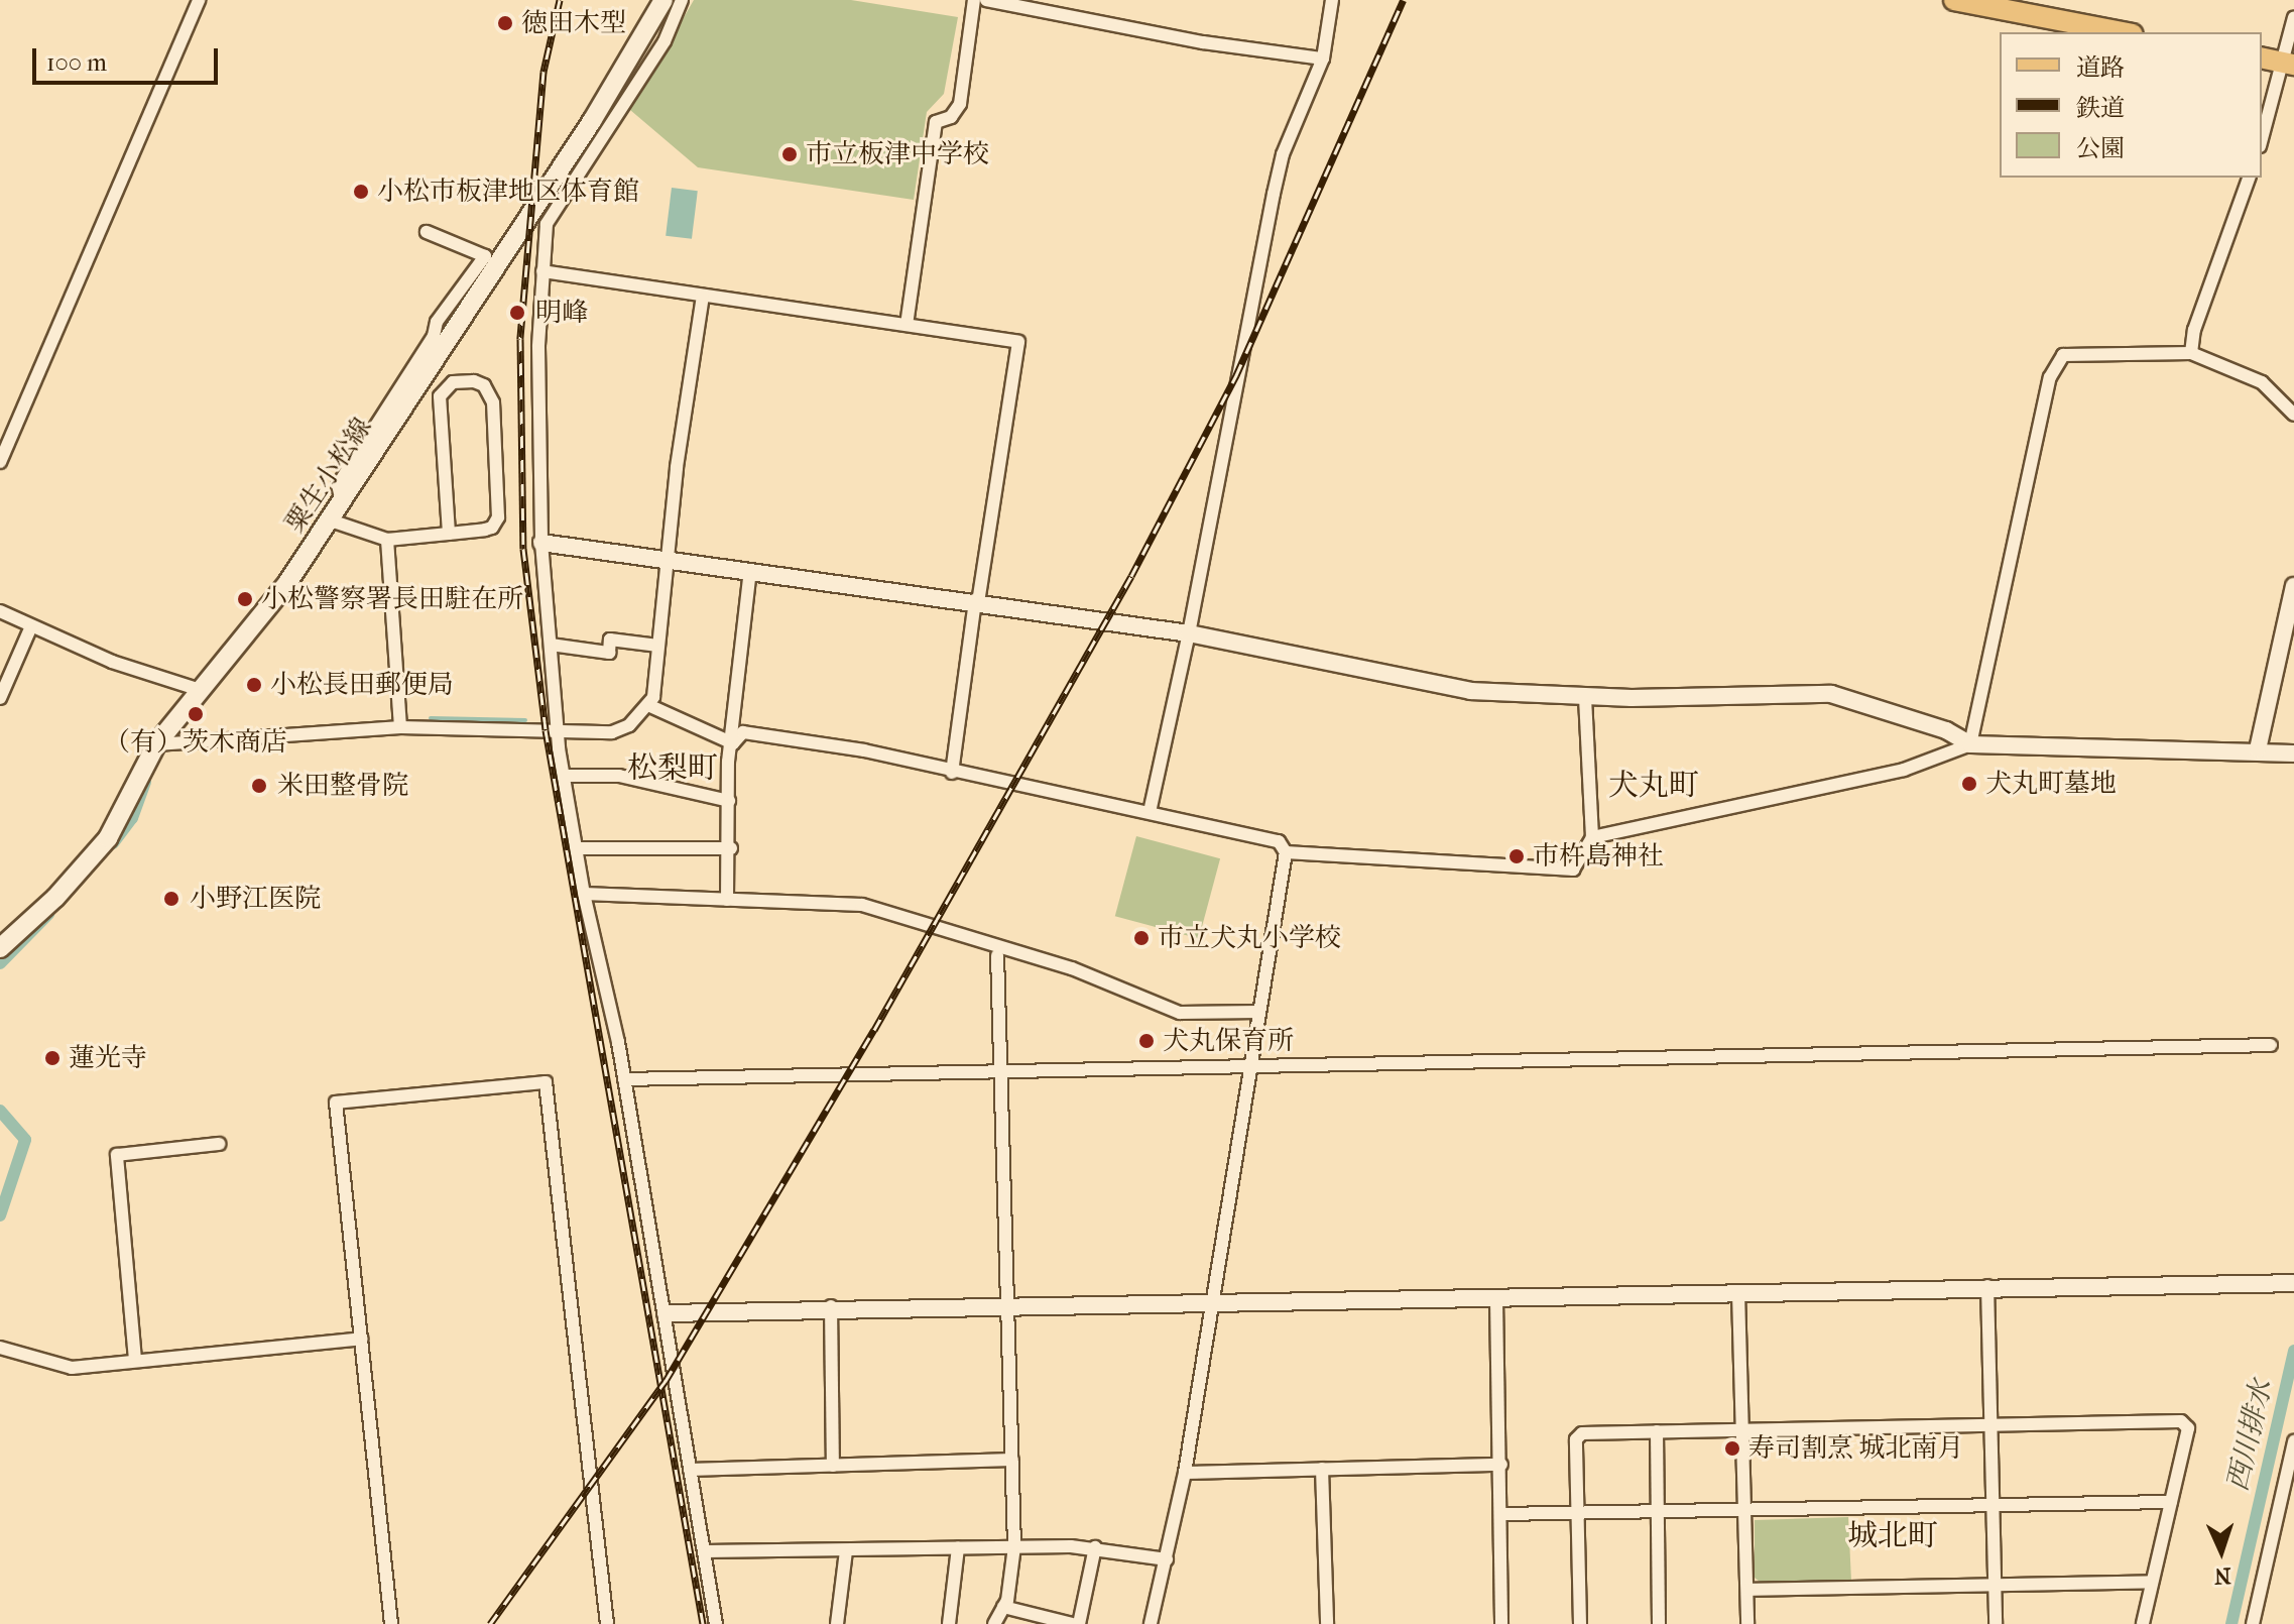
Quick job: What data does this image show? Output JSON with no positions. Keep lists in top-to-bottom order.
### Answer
{
  "streets": {
    "main road": ["粟生小松線"]
  },
  "districts": ["松梨町", "犬丸町", "城北町"],
  "water": ["西川排水"],
  "places": [
    "徳田木型",
    "市立板津中学校",
    "小松市板津地区体育館",
    "明峰",
    "小松警察署長田駐在所",
    "小松長田郵便局",
    "（有）茨木商店",
    "犬丸町墓地",
    "米田整骨院",
    "市杵島神社",
    "小野江医院",
    "市立犬丸小学校",
    "犬丸保育所",
    "蓮光寺",
    "寿司割烹 城北南月"
  ],
  "legend": ["道路", "鉄道", "公園"],
  "scale_bar": "100 m",
  "north": "bottom"
}
